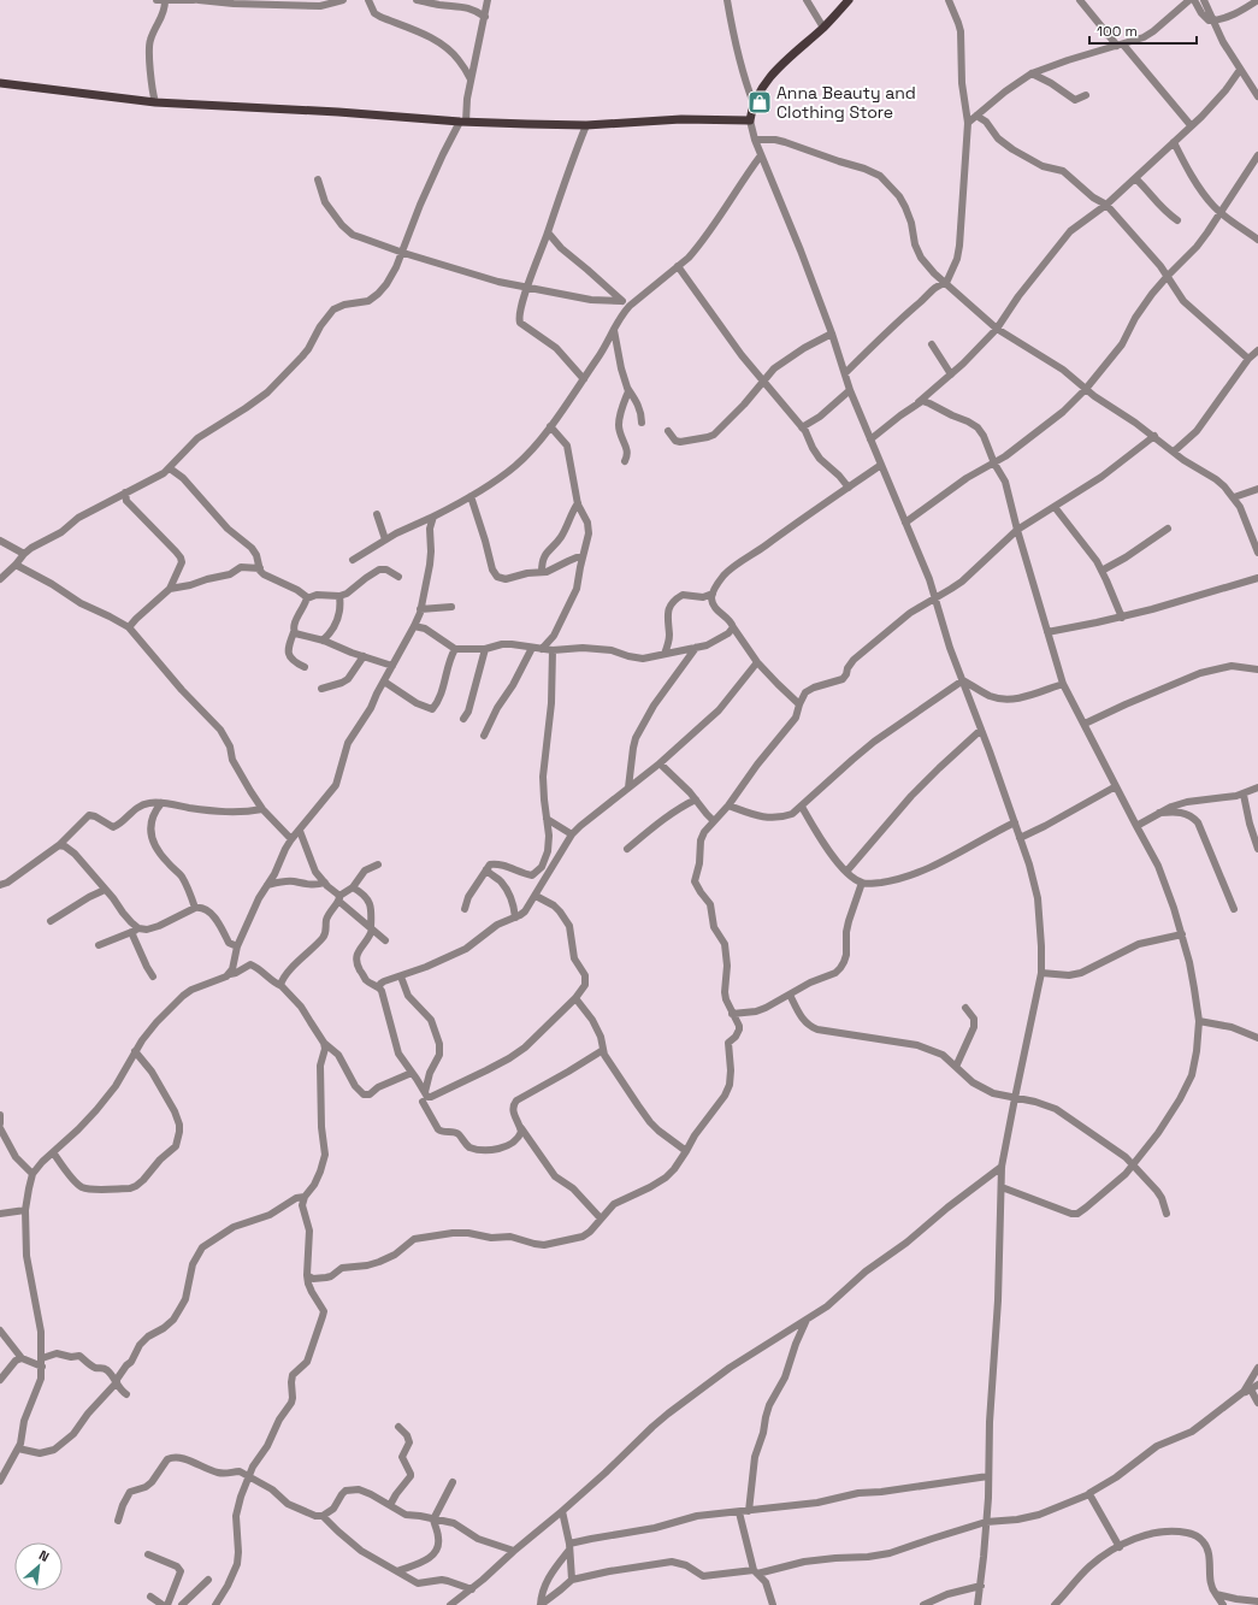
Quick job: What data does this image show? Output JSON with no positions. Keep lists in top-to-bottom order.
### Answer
{
  "places": {
    "shop": ["Anna Beauty and Clothing Store"]
  },
  "scale_bar": "100 m",
  "north": "top right"
}
